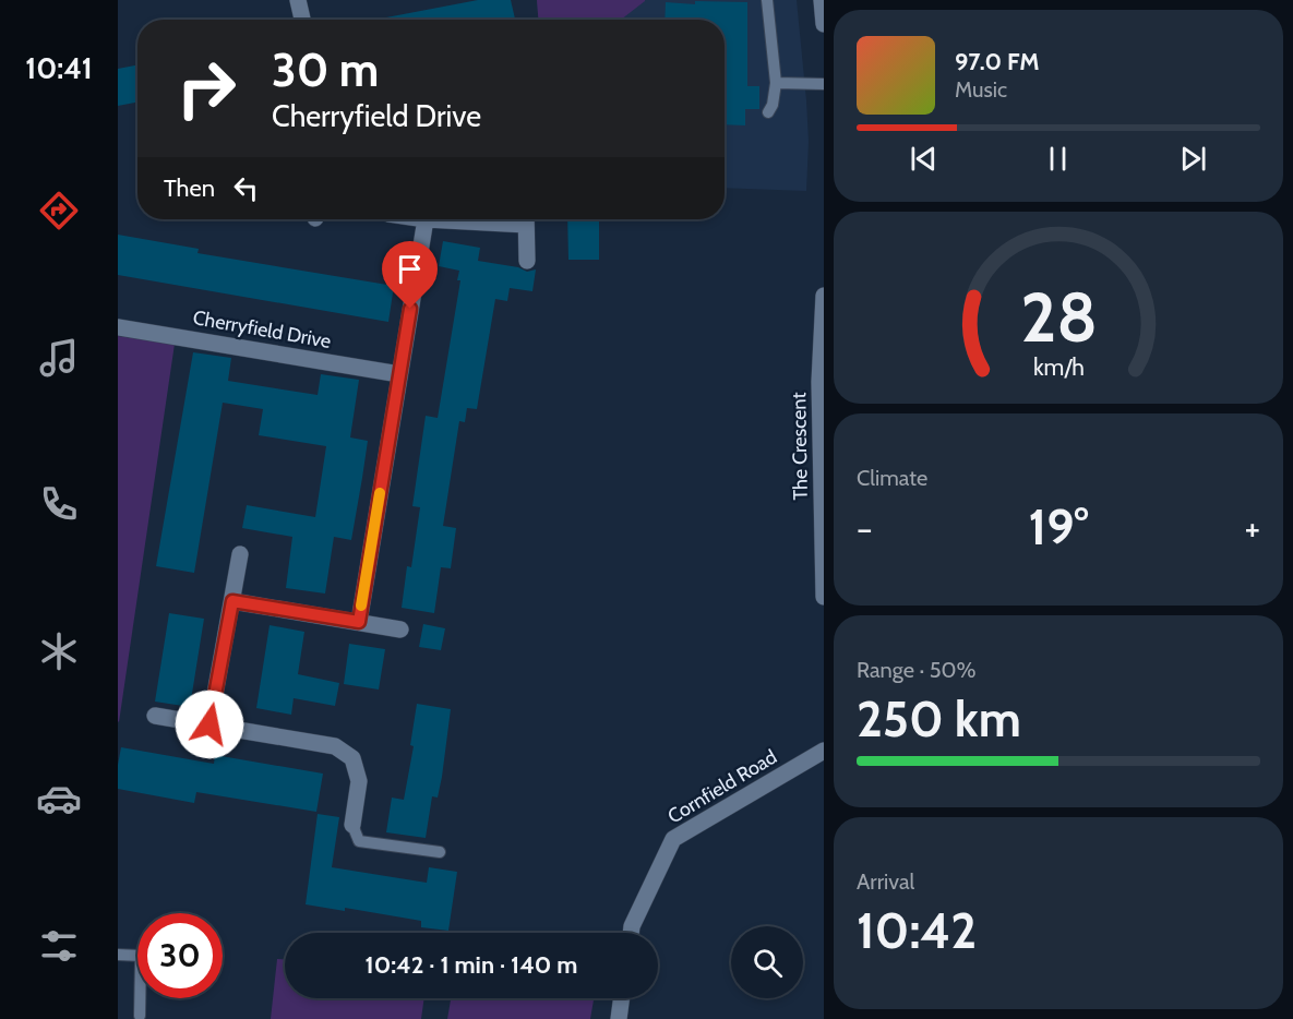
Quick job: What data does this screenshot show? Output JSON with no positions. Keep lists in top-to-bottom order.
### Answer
{
  "streets": {
    "street": ["Cherryfield Drive", "The Crescent", "Cornfield Road"]
  },
  "page": {
    "tabs": "10:41",
    "turn": ["30 m", "Cherryfield Drive"],
    "song": ["97.0 FM", "Music"],
    "then": "Then",
    "tile": [
      "Climate",
      ["Range · 50%", "250 km"],
      ["Arrival", "10:42"]
    ],
    "heat": ["−", "19°", "+"],
    "limit": "30",
    "trip": "10:42 · 1 min · 140 m",
    "gauge": ["28", "km/h"]
  }
}
